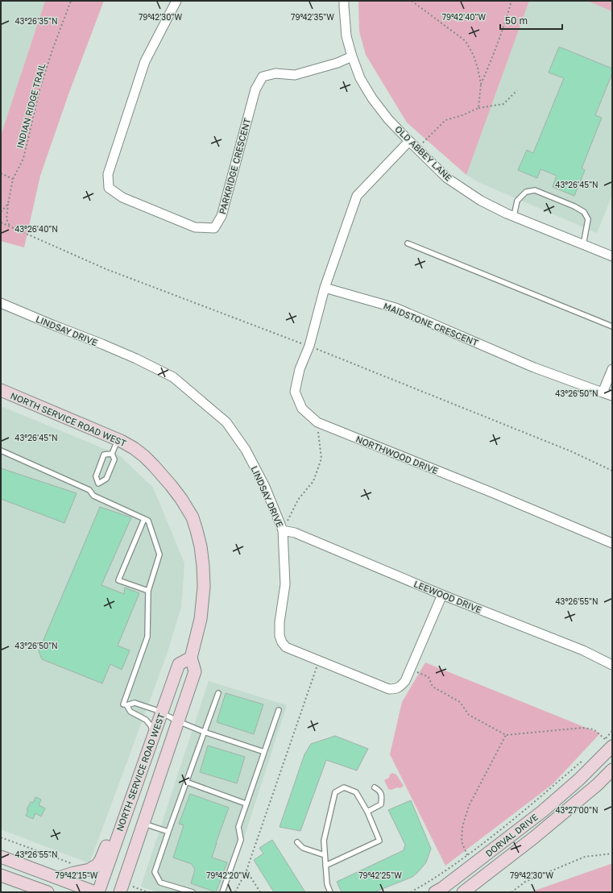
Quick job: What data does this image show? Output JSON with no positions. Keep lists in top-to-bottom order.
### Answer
{
  "streets": {
    "street": [
      "OLD ABBEY LANE",
      "PARKRIDGE CRESCENT",
      "MAIDSTONE CRESCENT",
      "LINDSAY DRIVE",
      "NORTH SERVICE ROAD WEST",
      "NORTHWOOD DRIVE",
      "LEEWOOD DRIVE",
      "DORVAL DRIVE"
    ],
    "path": ["INDIAN RIDGE TRAIL"]
  },
  "crossings": [
    ["OLD ABBEY LANE", "PARKRIDGE CRESCENT"],
    ["MAIDSTONE CRESCENT", "NORTHWOOD DRIVE"],
    ["LINDSAY DRIVE", "LEEWOOD DRIVE"]
  ],
  "scale_bar": "50 m",
  "coordinates": [
    "79°42'30\"W",
    "79°42'35\"W",
    "79°42'40\"W",
    "43°26'35\"N",
    "43°26'45\"N",
    "43°26'40\"N",
    "43°26'50\"N",
    "43°26'55\"N",
    "43°27'00\"N",
    "79°42'15\"W",
    "79°42'20\"W",
    "79°42'25\"W"
  ]
}
